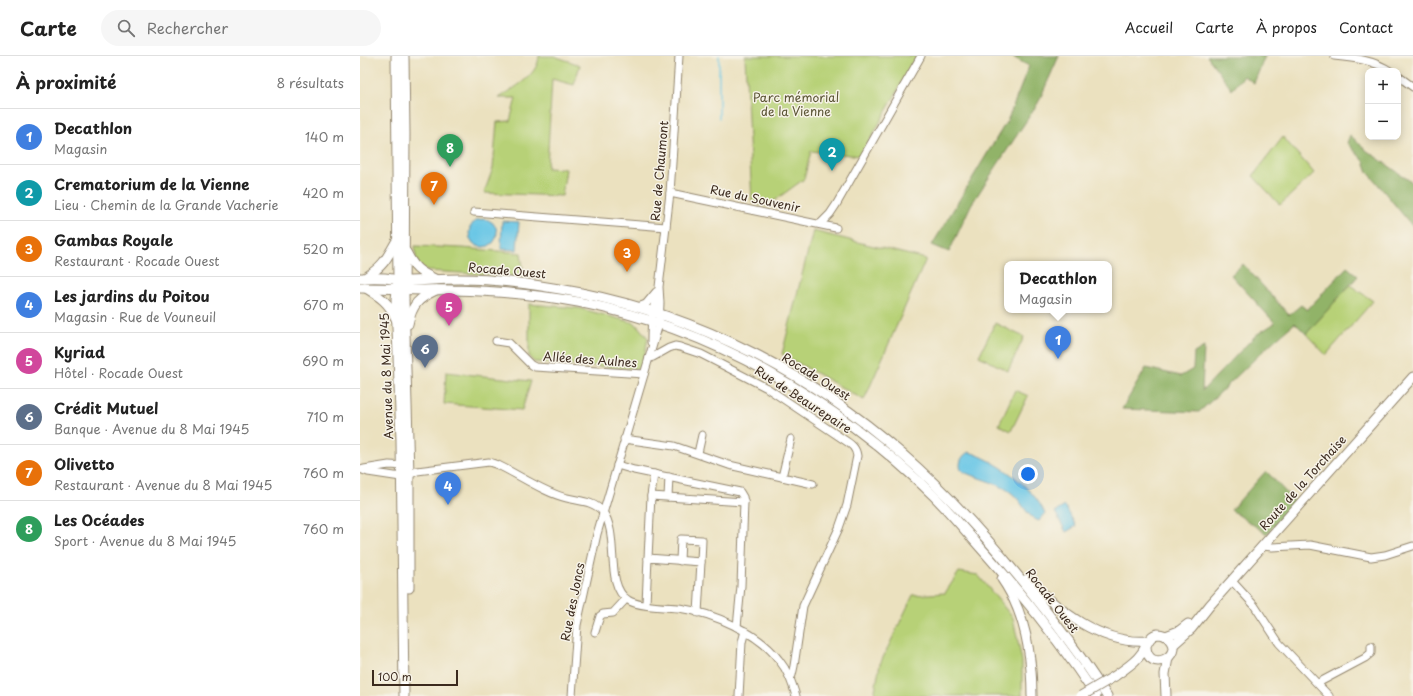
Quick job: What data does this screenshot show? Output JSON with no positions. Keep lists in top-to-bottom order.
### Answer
{
  "streets": {
    "main road": ["Rocade Ouest", "Avenue du 8 Mai 1945", "Route de la Torchaise"],
    "street": [
      "Rue de Chaumont",
      "Rue du Souvenir",
      "Allée des Aulnes",
      "Rue de Beaurepaire",
      "Rue des Joncs"
    ]
  },
  "crossings": [
    ["Rue de Chaumont", "Rue du Souvenir"],
    ["Rue de Chaumont", "Rocade Ouest"],
    ["Rue de Chaumont", "Allée des Aulnes"],
    ["Rue de Chaumont", "Rue de Beaurepaire"],
    ["Rue de Chaumont", "Rue des Joncs"],
    ["Rocade Ouest", "Avenue du 8 Mai 1945"]
  ],
  "parks": ["Parc mémorial de la Vienne"],
  "scale_bar": "100 m",
  "page": {
    "header": "Carte",
    "search": "Rechercher",
    "nav": [
      "Accueil",
      "Carte",
      "À propos",
      "Contact"
    ],
    "heading": ["À proximité", "8 résultats"],
    "map_buttons": ["+", "−"],
    "list": [
      {
        "mark": "1",
        "name": "Decathlon",
        "note": "Magasin",
        "value": "140 m"
      },
      {
        "mark": "2",
        "name": "Crematorium de la Vienne",
        "note": "Lieu · Chemin de la Grande Vacherie",
        "value": "420 m"
      },
      {
        "mark": "3",
        "name": "Gambas Royale",
        "note": "Restaurant · Rocade Ouest",
        "value": "520 m"
      },
      {
        "mark": "4",
        "name": "Les jardins du Poitou",
        "note": "Magasin · Rue de Vouneuil",
        "value": "670 m"
      },
      {
        "mark": "5",
        "name": "Kyriad",
        "note": "Hôtel · Rocade Ouest",
        "value": "690 m"
      },
      {
        "mark": "6",
        "name": "Crédit Mutuel",
        "note": "Banque · Avenue du 8 Mai 1945",
        "value": "710 m"
      },
      {
        "mark": "7",
        "name": "Olivetto",
        "note": "Restaurant · Avenue du 8 Mai 1945",
        "value": "760 m"
      },
      {
        "mark": "8",
        "name": "Les Océades",
        "note": "Sport · Avenue du 8 Mai 1945",
        "value": "760 m"
      }
    ],
    "pins": [
      "8",
      "2",
      "7",
      "3",
      "5",
      "1",
      "6",
      "4"
    ],
    "popup": ["Decathlon", "Magasin"],
    "scale": "100 m"
  }
}
